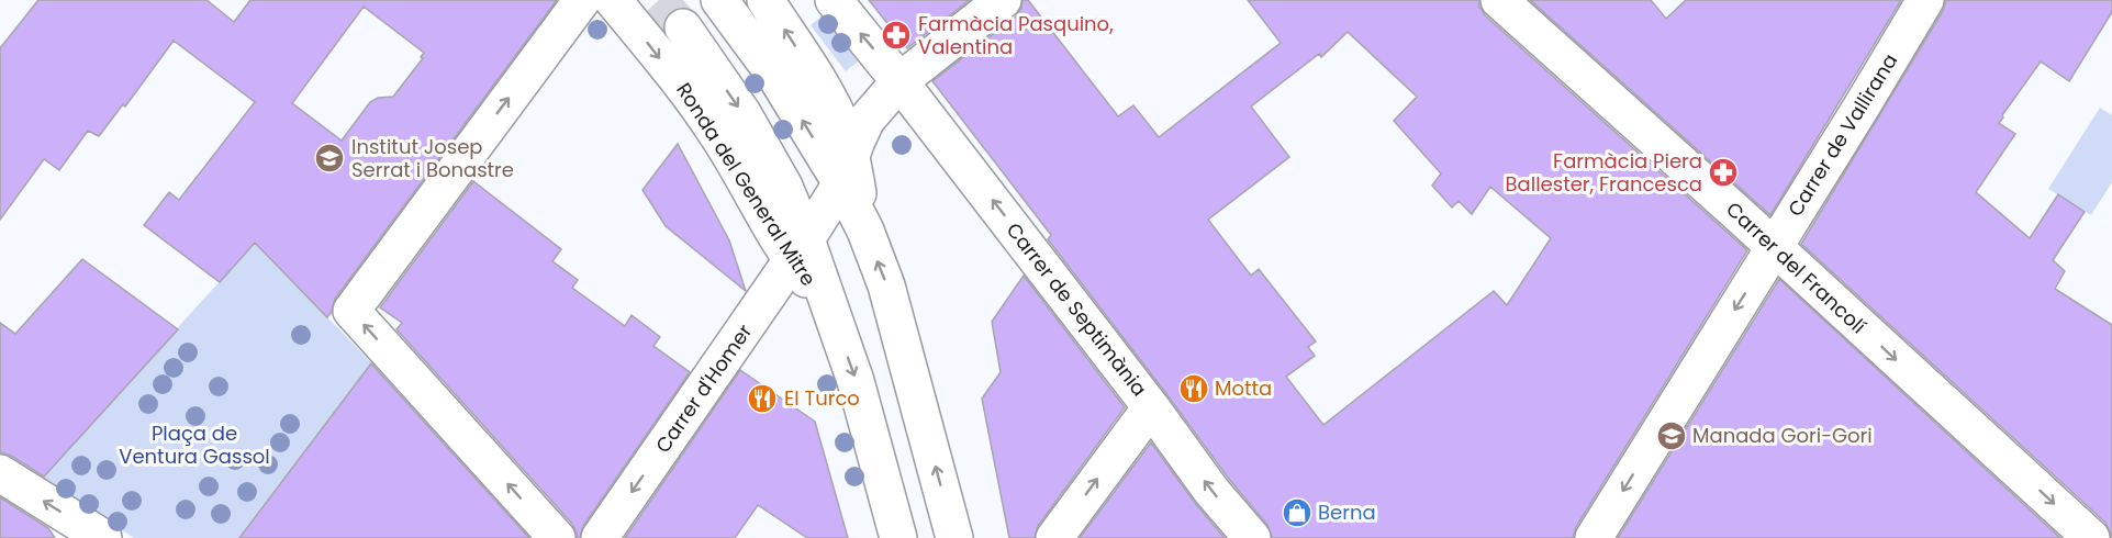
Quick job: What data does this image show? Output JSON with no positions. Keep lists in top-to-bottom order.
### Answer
{
  "streets": {
    "street": [
      "Carrer de Vallirana",
      "Ronda del General Mitre",
      "Carrer del Francolí",
      "Carrer de Septimània",
      "Carrer d'Homer"
    ]
  },
  "crossings": [
    ["Carrer de Vallirana", "Carrer del Francolí"],
    ["Ronda del General Mitre", "Carrer d'Homer"],
    ["Carrer de Septimània", "Carrer d'Homer"]
  ],
  "one_way": ["Carrer de Vallirana", "Carrer del Francolí", "Carrer d'Homer"],
  "parks": ["Plaça de Ventura Gassol"],
  "places": {
    "pharmacy": ["Farmàcia Pasquino, Valentina", "Farmàcia Piera Ballester, Francesca"],
    "school or university": ["Institut Josep Serrat i Bonastre", "Manada Gori-Gori"],
    "restaurant": ["Motta", "El Turco"],
    "shop": ["Berna"]
  }
}
